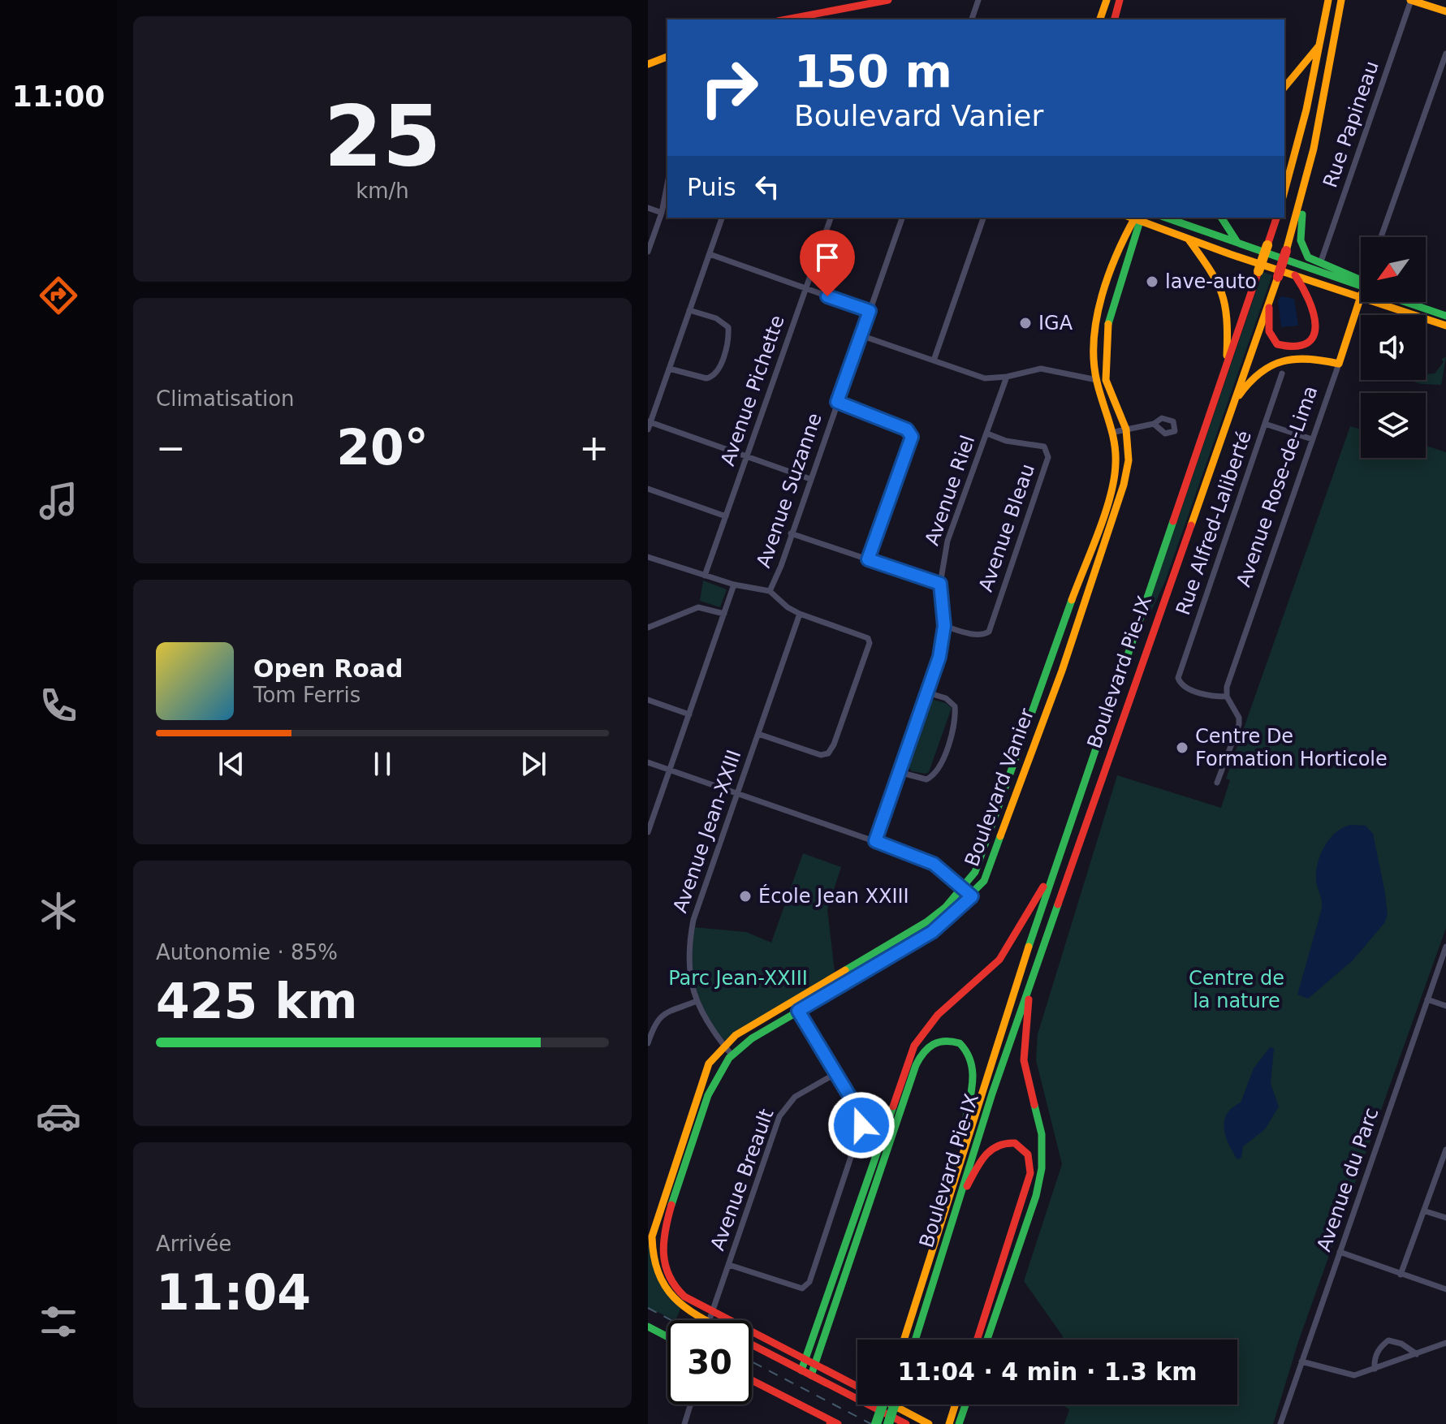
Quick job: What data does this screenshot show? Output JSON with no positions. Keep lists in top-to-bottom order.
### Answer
{
  "streets": {
    "main road": ["Avenue Rose-de-Lima", "Boulevard Pie-IX", "Boulevard Vanier"],
    "street": [
      "Rue Papineau",
      "Avenue Pichette",
      "Avenue Suzanne",
      "Avenue Riel",
      "Rue Alfred-Laliberté",
      "Avenue Bleau",
      "Avenue Jean-XXIII",
      "Avenue Breault",
      "Avenue du Parc"
    ]
  },
  "crossings": [
    ["Avenue Rose-de-Lima", "Rue Alfred-Laliberté"],
    ["Avenue Riel", "Avenue Bleau"],
    ["Boulevard Vanier", "Avenue Jean-XXIII"],
    ["Boulevard Vanier", "Avenue Breault"]
  ],
  "parks": ["Parc Jean-XXIII", "Centre de la nature"],
  "places": [
    "lave-auto",
    "IGA",
    "Centre De Formation Horticole",
    "École Jean XXIII"
  ],
  "north": "bottom left",
  "page": {
    "tabs": "11:00",
    "tile": [
      ["25", "km/h"],
      "Climatisation",
      ["Autonomie · 85%", "425 km"],
      ["Arrivée", "11:04"]
    ],
    "turn": ["150 m", "Boulevard Vanier"],
    "then": "Puis",
    "heat": ["−", "20°", "+"],
    "song": ["Open Road", "Tom Ferris"],
    "limit": "30",
    "trip": "11:04 · 4 min · 1.3 km"
  }
}
